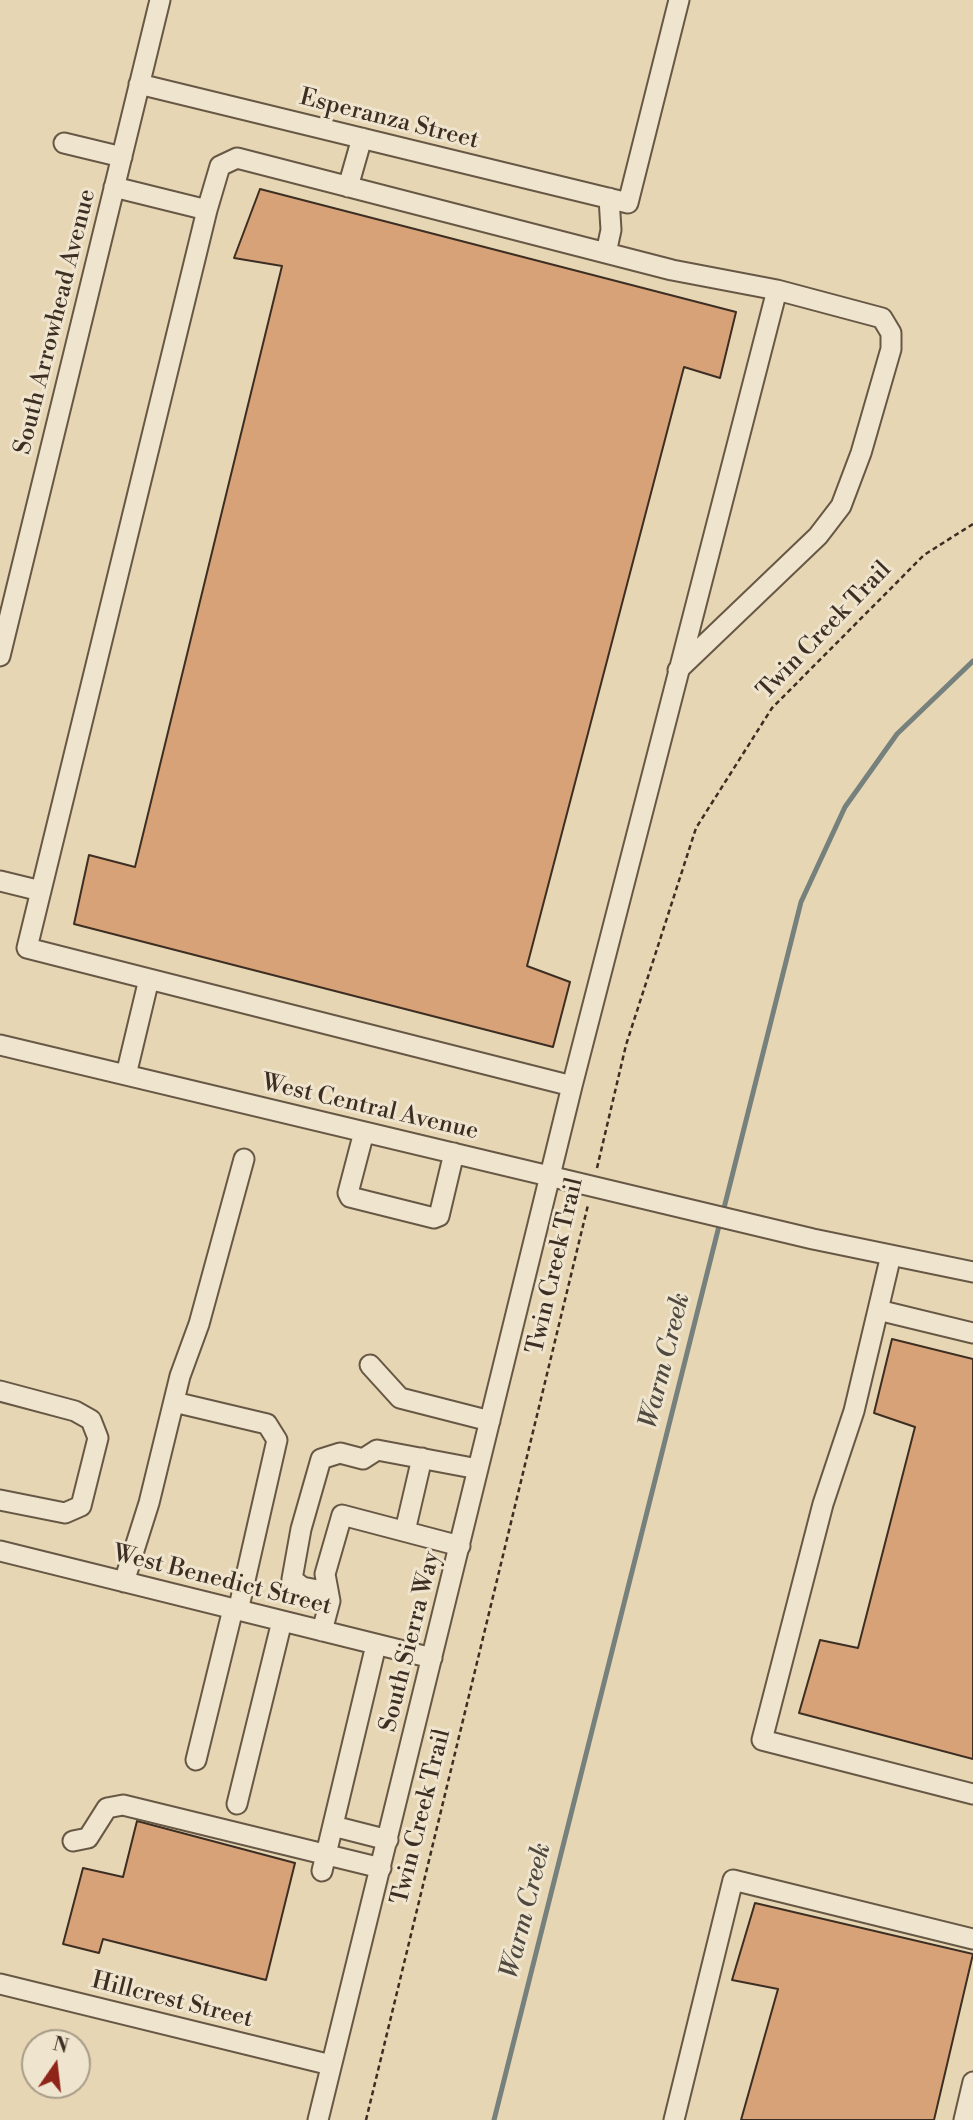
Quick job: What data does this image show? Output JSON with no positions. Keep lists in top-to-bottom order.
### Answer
{
  "streets": {
    "street": [
      "Esperanza Street",
      "South Arrowhead Avenue",
      "West Central Avenue",
      "West Benedict Street",
      "South Sierra Way",
      "Hillcrest Street"
    ],
    "path": ["Twin Creek Trail"]
  },
  "crossings": [
    ["Esperanza Street", "South Arrowhead Avenue"],
    ["Twin Creek Trail", "West Central Avenue"],
    ["West Central Avenue", "South Sierra Way"],
    ["West Benedict Street", "South Sierra Way"],
    ["South Sierra Way", "Hillcrest Street"]
  ],
  "water": ["Warm Creek"],
  "north": "top"
}
